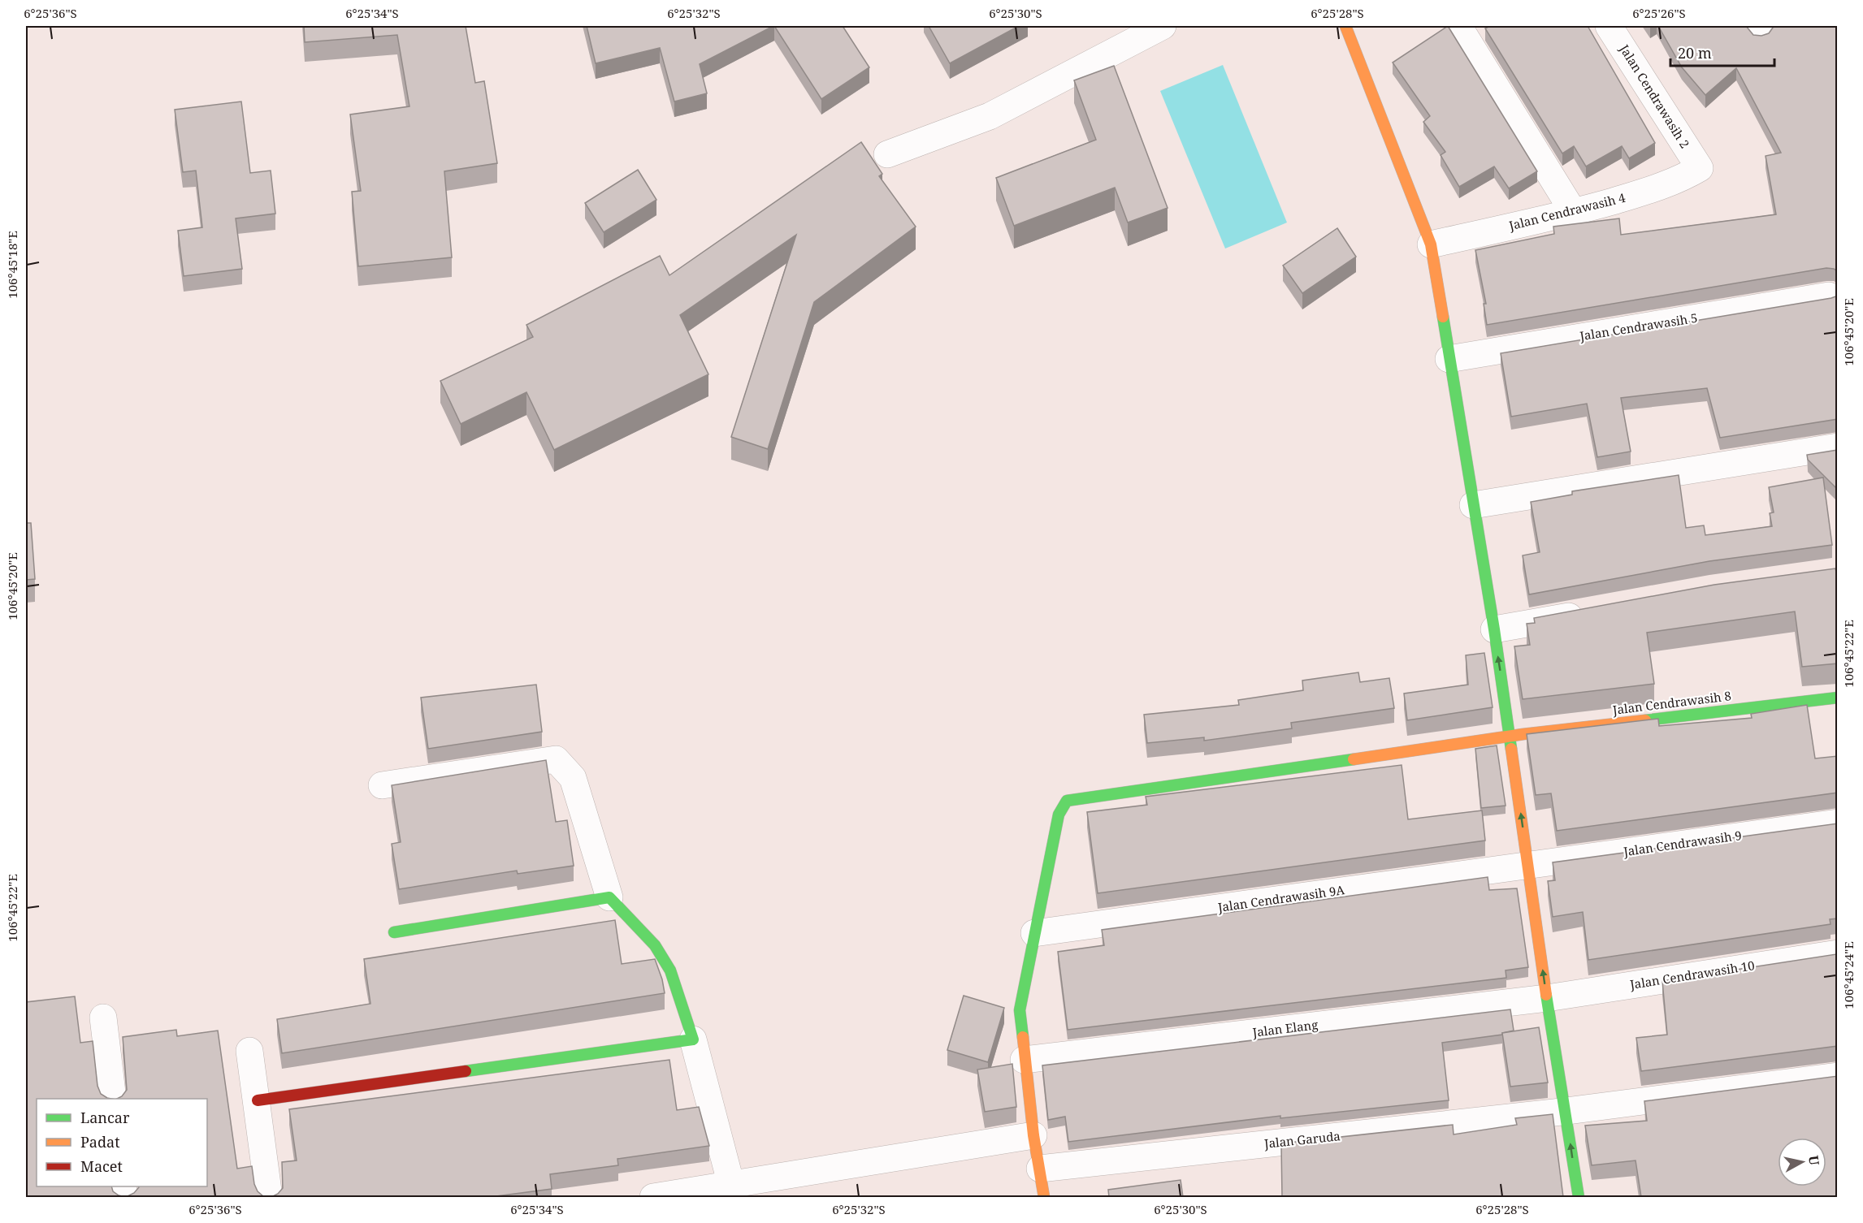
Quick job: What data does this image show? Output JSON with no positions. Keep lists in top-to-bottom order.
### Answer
{
  "streets": {
    "street": [
      "Jalan Cendrawasih 2",
      "Jalan Cendrawasih 4",
      "Jalan Cendrawasih 5",
      "Jalan Cendrawasih 8",
      "Jalan Cendrawasih 9",
      "Jalan Cendrawasih 9A",
      "Jalan Cendrawasih 10",
      "Jalan Elang",
      "Jalan Garuda"
    ]
  },
  "crossings": [
    ["Jalan Cendrawasih 2", "Jalan Cendrawasih 4"],
    ["Jalan Cendrawasih 8", "Jalan Cendrawasih 9A"],
    ["Jalan Cendrawasih 9", "Jalan Cendrawasih 9A"],
    ["Jalan Cendrawasih 10", "Jalan Elang"]
  ],
  "legend": ["Lancar", "Padat", "Macet"],
  "scale_bar": "20 m",
  "north": "right",
  "coordinates": [
    "6°25'36\"S",
    "6°25'34\"S",
    "6°25'32\"S",
    "6°25'30\"S",
    "6°25'28\"S",
    "6°25'26\"S",
    "106°45'18\"E",
    "106°45'20\"E",
    "106°45'22\"E",
    "106°45'24\"E"
  ]
}
